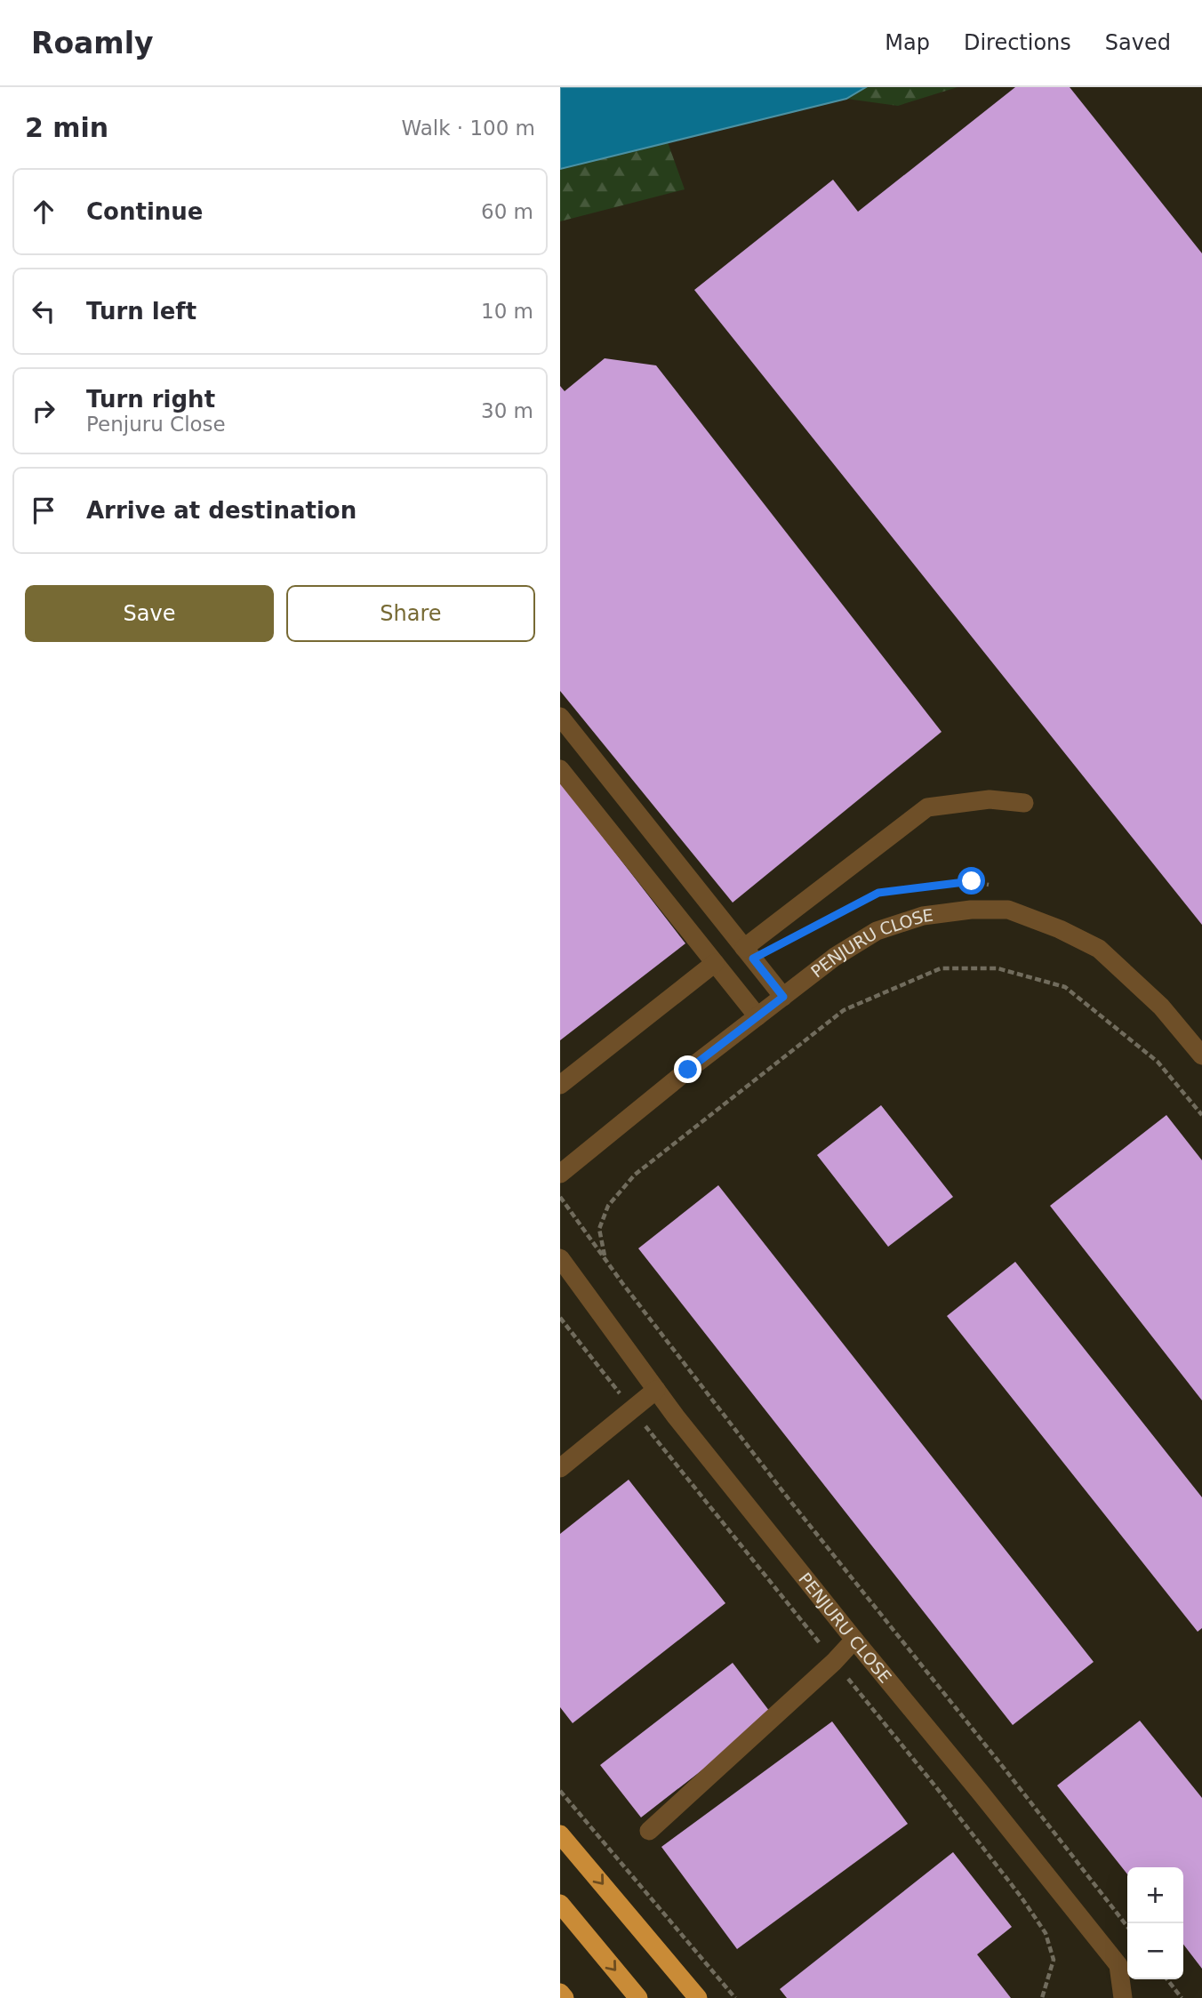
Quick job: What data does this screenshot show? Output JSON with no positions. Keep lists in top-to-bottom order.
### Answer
{
  "streets": {
    "street": ["PENJURU CLOSE"]
  },
  "page": {
    "header": "Roamly",
    "nav": ["Map", "Directions", "Saved"],
    "heading": ["2 min", "Walk · 100 m"],
    "list": [
      ["Continue", "60 m"],
      ["Turn left", "10 m"],
      ["Turn right", "Penjuru Close", "30 m"],
      "Arrive at destination"
    ],
    "buttons": ["Save", "Share"],
    "map_buttons": ["+", "−"]
  }
}
